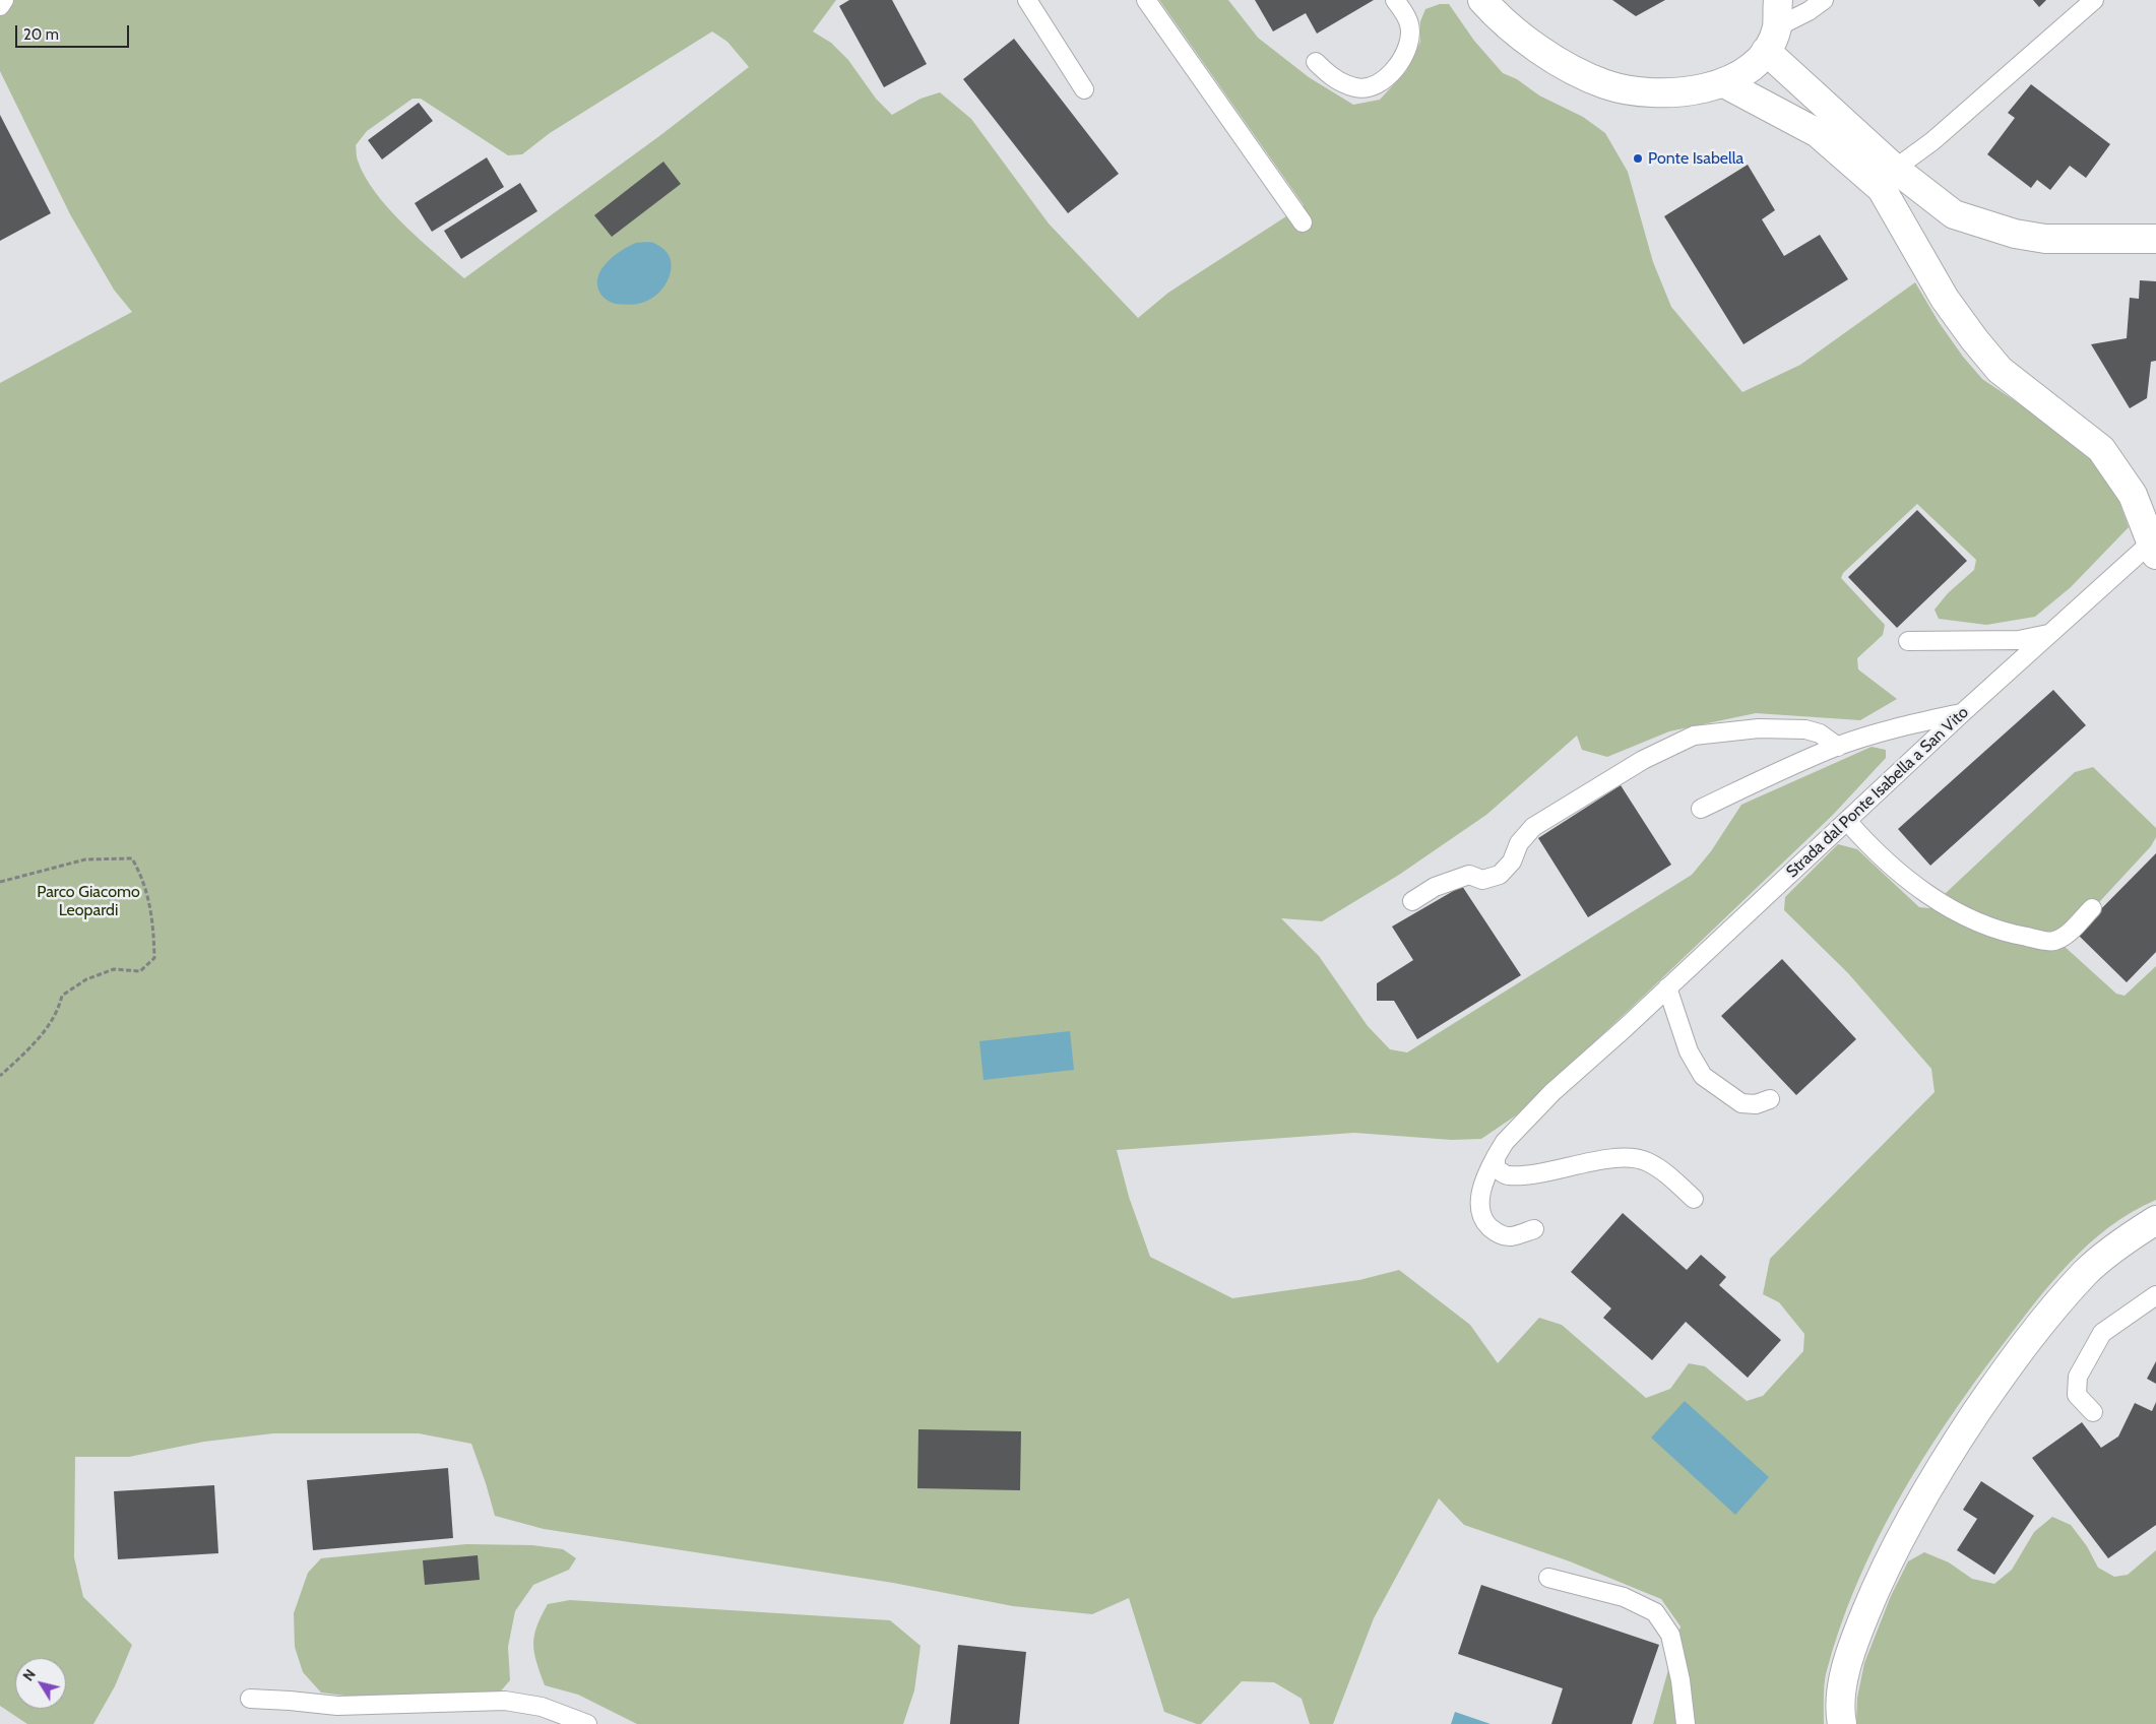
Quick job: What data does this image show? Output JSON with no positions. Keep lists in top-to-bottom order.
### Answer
{
  "streets": {
    "street": ["Strada dal Ponte Isabella a San Vito"]
  },
  "parks": ["Parco Giacomo Leopardi"],
  "places": ["Ponte Isabella"],
  "scale_bar": "20 m",
  "north": "top left"
}
